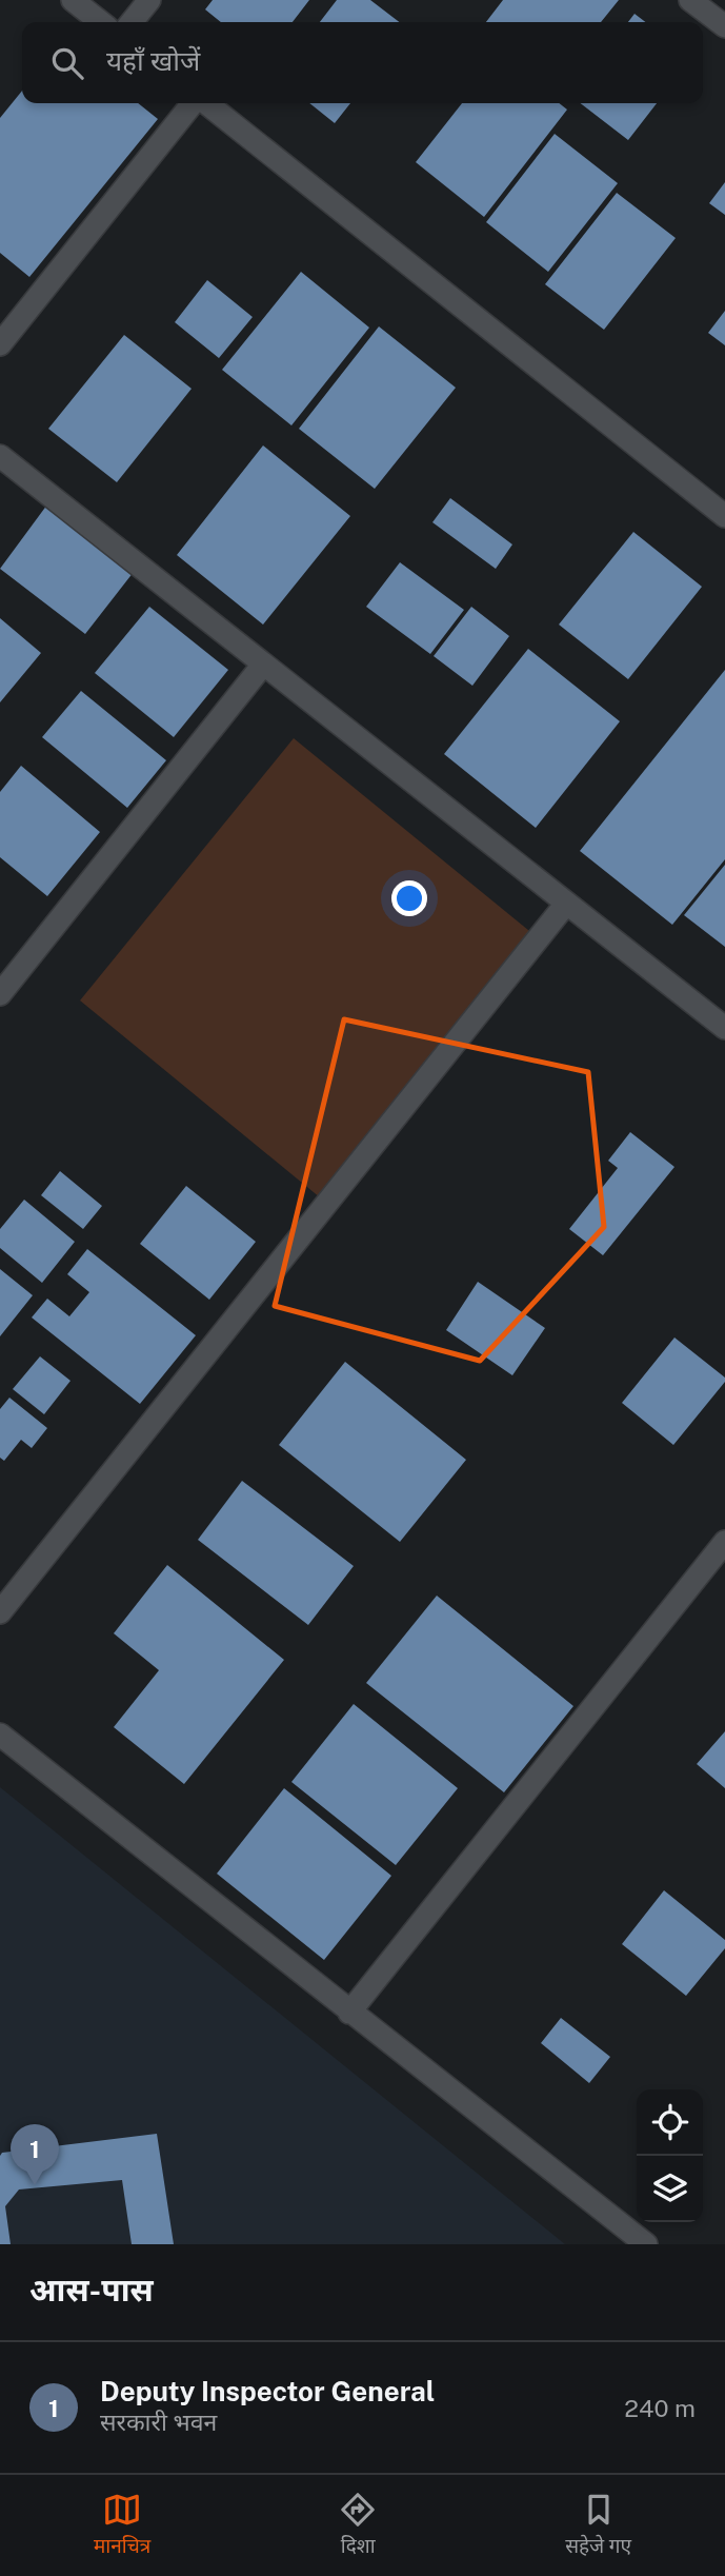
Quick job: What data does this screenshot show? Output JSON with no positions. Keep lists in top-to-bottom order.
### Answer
{
  "page": {
    "search": "यहाँ खोजें",
    "pins": "1",
    "heading": "आस-पास",
    "list": [
      {
        "mark": "1",
        "name": "Deputy Inspector General",
        "note": "सरकारी भवन",
        "value": "240 m"
      }
    ],
    "nav": ["मानचित्र", "दिशा", "सहेजे गए"]
  }
}
